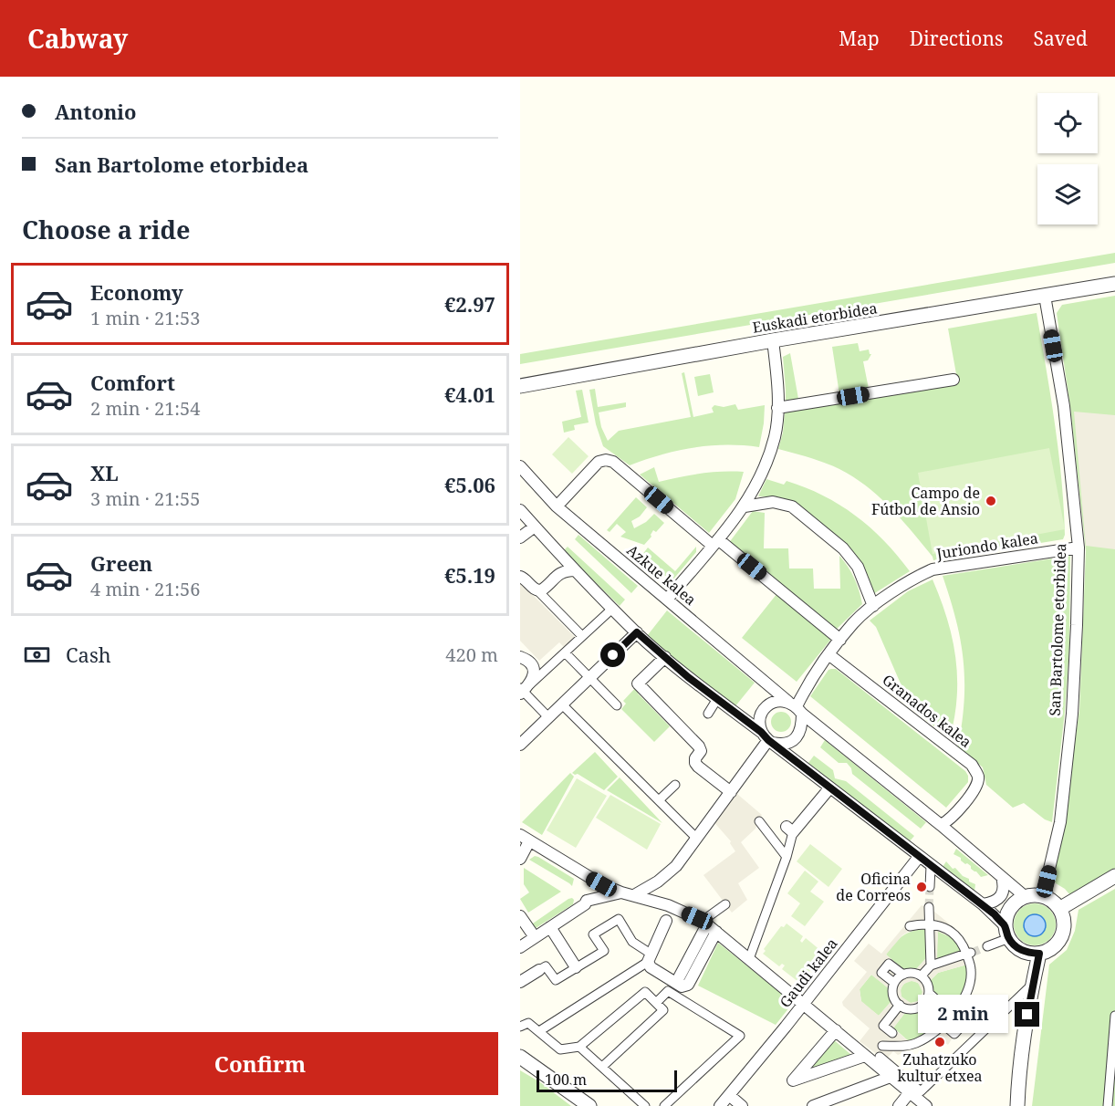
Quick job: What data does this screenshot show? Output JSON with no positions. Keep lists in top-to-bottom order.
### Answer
{
  "streets": {
    "street": [
      "Euskadi etorbidea",
      "Juriondo kalea",
      "Azkue kalea",
      "San Bartolome etorbidea",
      "Granados kalea",
      "Gaudi kalea"
    ]
  },
  "crossings": [
    ["Euskadi etorbidea", "San Bartolome etorbidea"],
    ["Juriondo kalea", "Azkue kalea"],
    ["Juriondo kalea", "San Bartolome etorbidea"],
    ["Juriondo kalea", "Granados kalea"],
    ["Azkue kalea", "San Bartolome etorbidea"],
    ["Azkue kalea", "Granados kalea"]
  ],
  "places": ["Campo de Fútbol de Ansio", "Oficina de Correos", "Zuhatzuko kultur etxea"],
  "scale_bar": "100 m",
  "page": {
    "header": "Cabway",
    "nav": ["Map", "Directions", "Saved"],
    "banner": ["Antonio", "San Bartolome etorbidea"],
    "heading": "Choose a ride",
    "list": [
      {
        "name": "Economy",
        "note": "1 min · 21:53",
        "value": "€2.97"
      },
      {
        "name": "Comfort",
        "note": "2 min · 21:54",
        "value": "€4.01"
      },
      {
        "name": "XL",
        "note": "3 min · 21:55",
        "value": "€5.06"
      },
      {
        "name": "Green",
        "note": "4 min · 21:56",
        "value": "€5.19"
      }
    ],
    "pay": ["Cash", "420 m"],
    "bubble": "2 min",
    "buttons": "Confirm",
    "scale": "100 m"
  }
}
